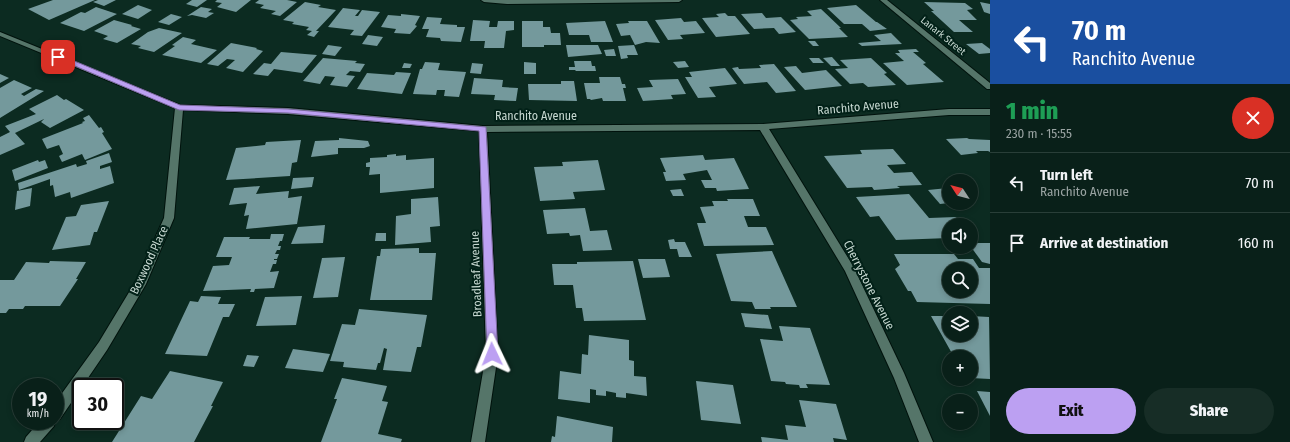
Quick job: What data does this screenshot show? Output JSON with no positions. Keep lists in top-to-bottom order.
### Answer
{
  "streets": {
    "street": [
      "Lanark Street",
      "Ranchito Avenue",
      "Boxwood Place",
      "Broadleaf Avenue",
      "Cherrystone Avenue"
    ]
  },
  "crossings": [
    ["Ranchito Avenue", "Boxwood Place"],
    ["Ranchito Avenue", "Broadleaf Avenue"],
    ["Ranchito Avenue", "Cherrystone Avenue"]
  ],
  "north": "top left",
  "page": {
    "turn": ["70 m", "Ranchito Avenue"],
    "heading": ["1 min", "230 m · 15:55"],
    "list": [
      {
        "name": "Turn left",
        "note": "Ranchito Avenue",
        "value": "70 m"
      },
      {
        "name": "Arrive at destination",
        "value": "160 m"
      }
    ],
    "map_buttons": ["+", "−"],
    "speed": "19 km/h",
    "limit": "30",
    "buttons": ["Exit", "Share"]
  }
}
